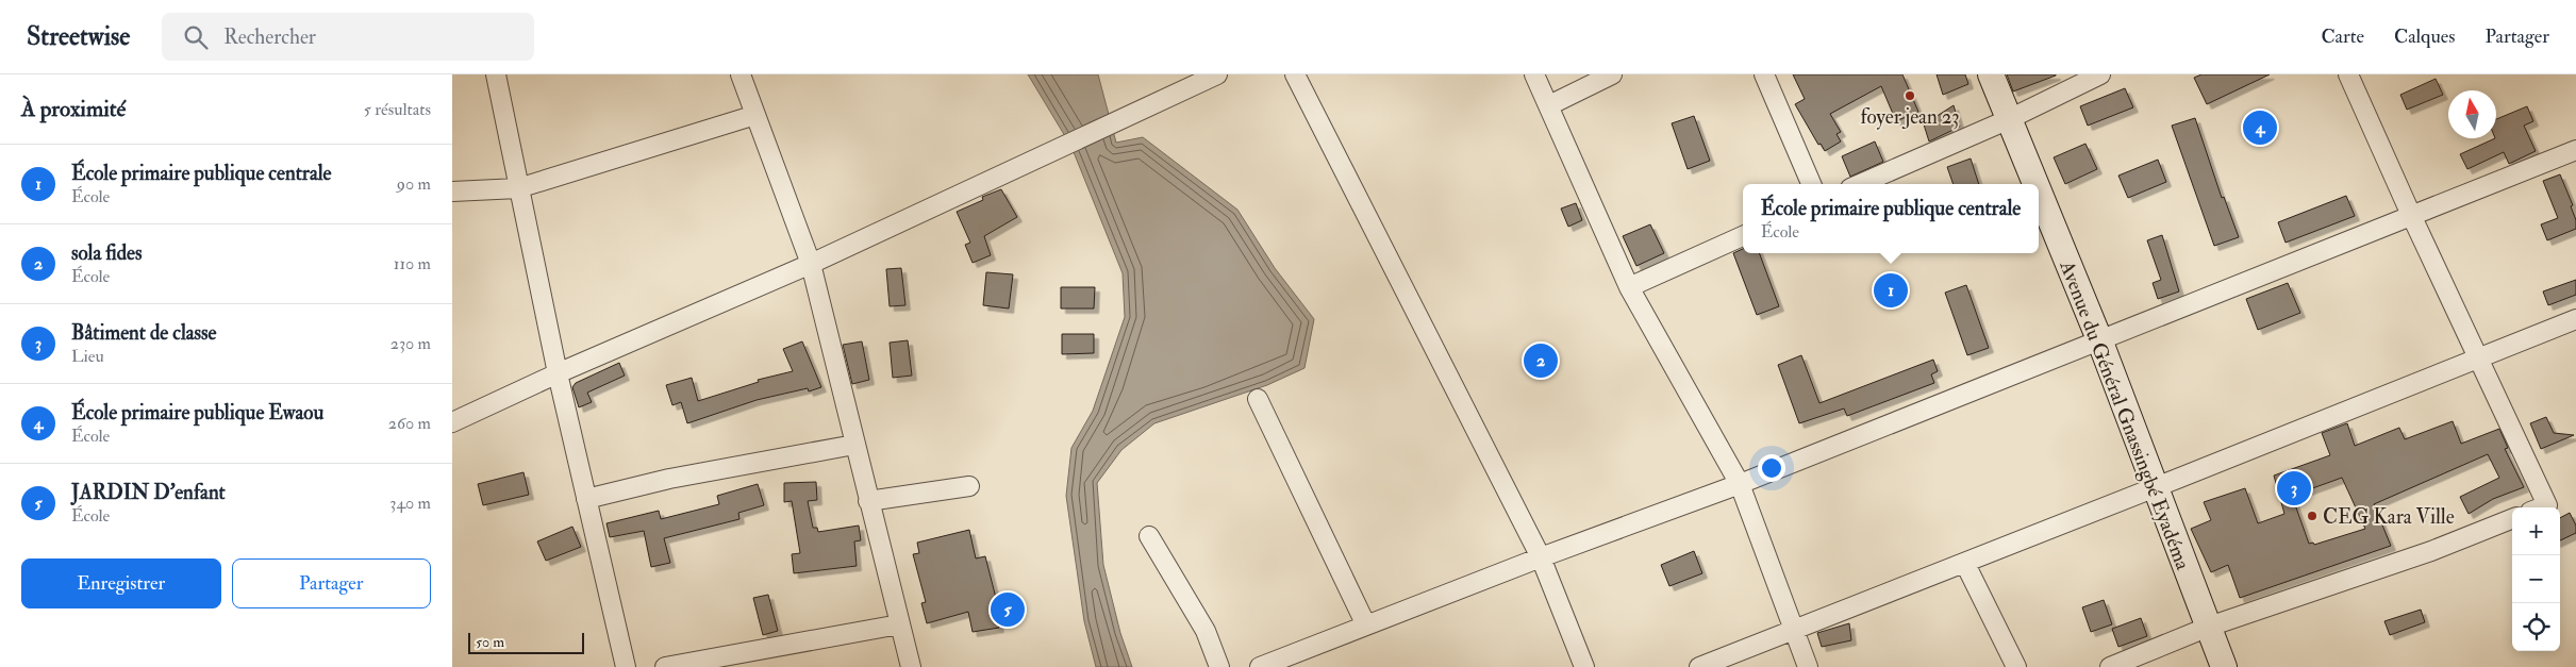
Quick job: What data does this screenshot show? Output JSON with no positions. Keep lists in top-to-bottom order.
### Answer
{
  "streets": {
    "main road": ["Avenue du Général Gnassingbé Eyadéma"]
  },
  "places": ["foyer jean 23", "CEG Kara Ville"],
  "scale_bar": "50 m",
  "north": "top",
  "page": {
    "header": "Streetwise",
    "search": "Rechercher",
    "nav": ["Carte", "Calques", "Partager"],
    "heading": ["À proximité", "5 résultats"],
    "pins": [
      "4",
      "1",
      "2",
      "3",
      "5"
    ],
    "list": [
      {
        "mark": "1",
        "name": "École primaire publique centrale",
        "note": "École",
        "value": "90 m"
      },
      {
        "mark": "2",
        "name": "sola fides",
        "note": "École",
        "value": "110 m"
      },
      {
        "mark": "3",
        "name": "Bâtiment de classe",
        "note": "Lieu",
        "value": "230 m"
      },
      {
        "mark": "4",
        "name": "École primaire publique Ewaou",
        "note": "École",
        "value": "260 m"
      },
      {
        "mark": "5",
        "name": "JARDIN D'enfant",
        "note": "École",
        "value": "340 m"
      }
    ],
    "popup": ["École primaire publique centrale", "École"],
    "map_buttons": ["+", "−"],
    "buttons": ["Enregistrer", "Partager"],
    "scale": "50 m"
  }
}
